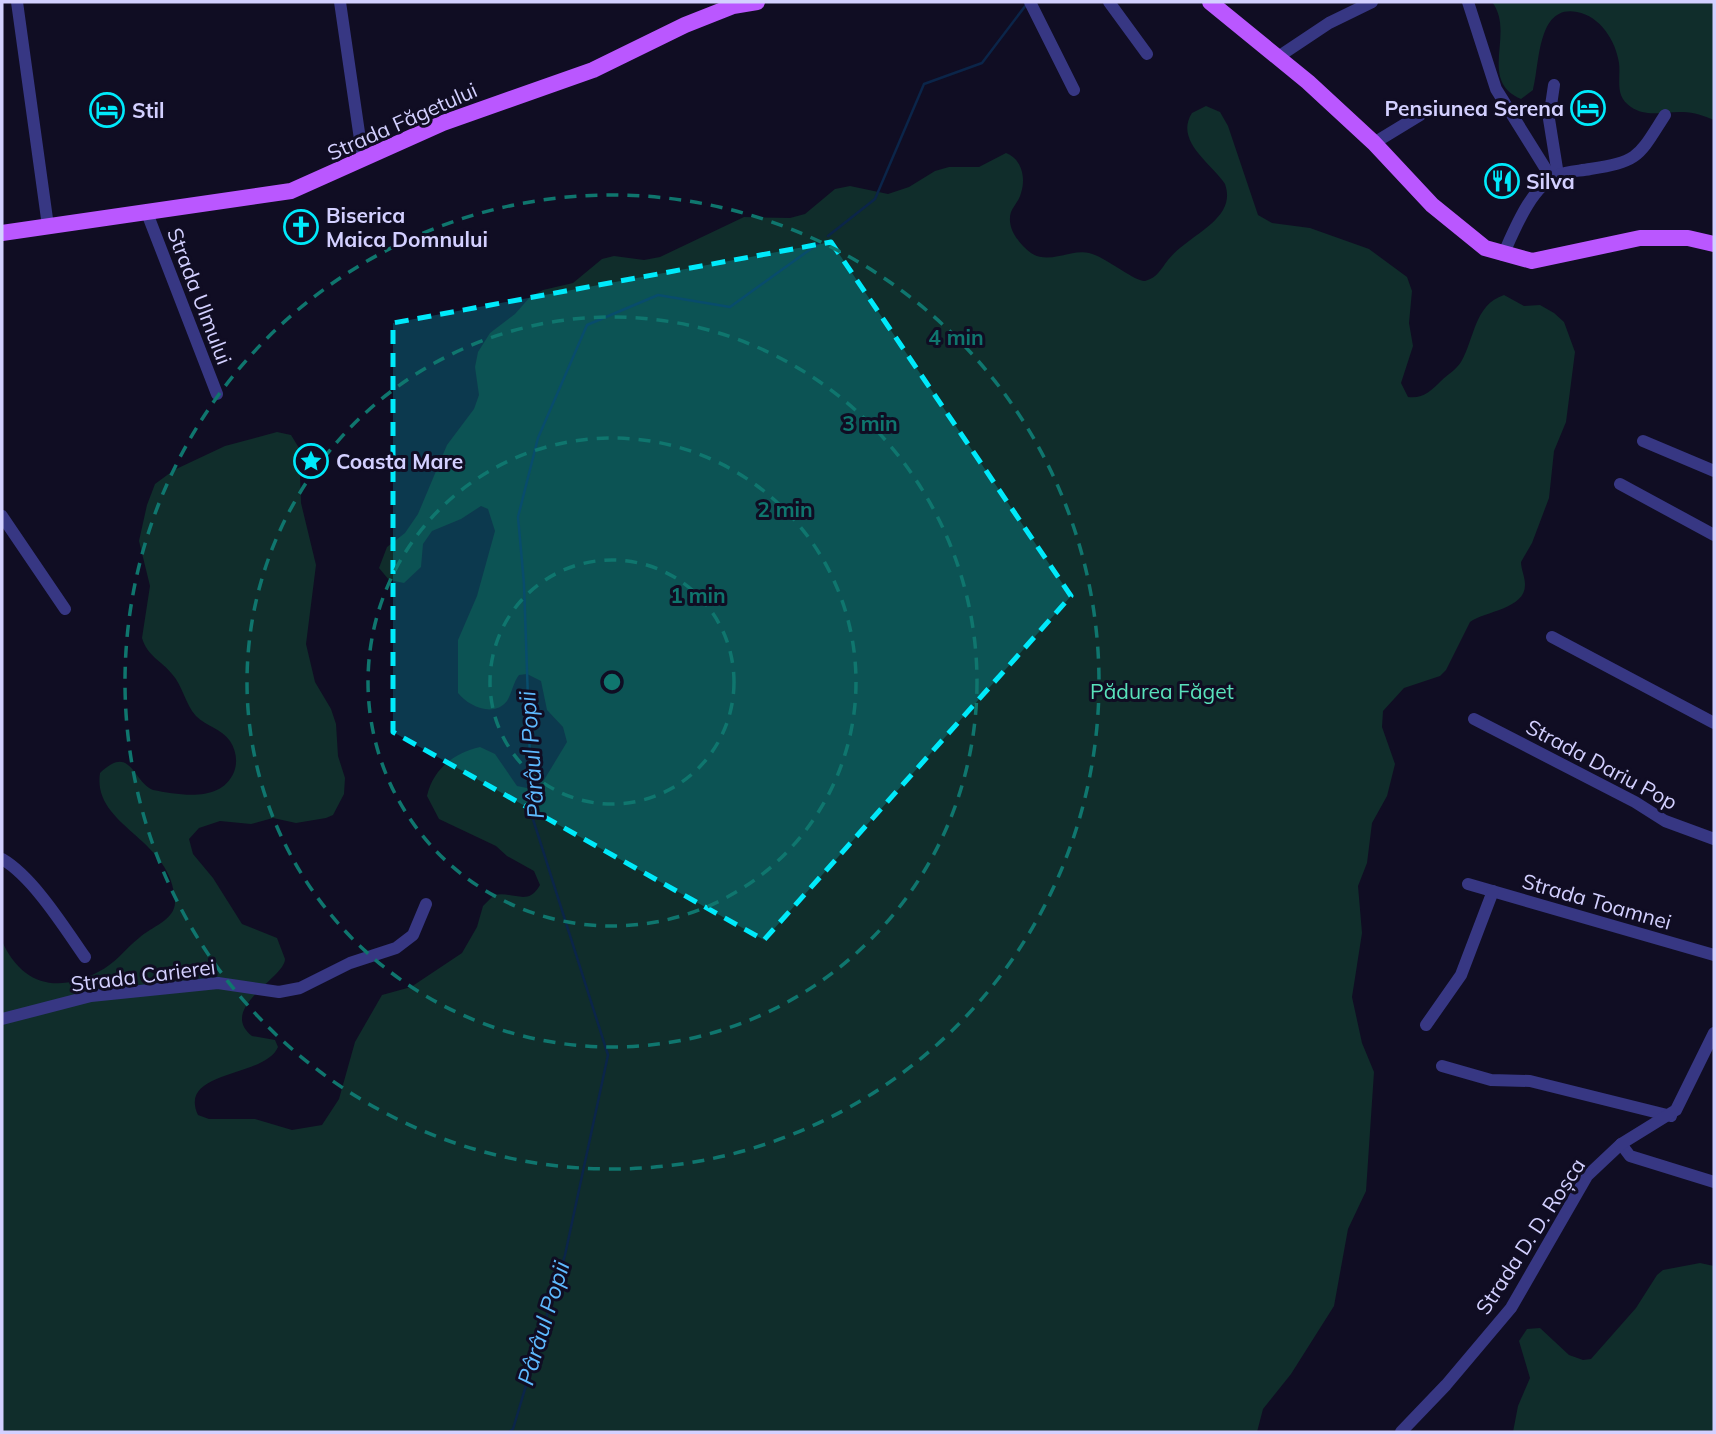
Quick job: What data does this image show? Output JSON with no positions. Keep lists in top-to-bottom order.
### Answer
{
  "streets": {
    "main road": ["Strada Făgetului"],
    "street": [
      "Strada Ulmului",
      "Strada Dariu Pop",
      "Strada Toamnei",
      "Strada Carierei",
      "Strada D. D. Roșca"
    ]
  },
  "crossings": [
    ["Strada Făgetului", "Strada Ulmului"]
  ],
  "water": ["Pârâul Popii"],
  "parks": ["Pădurea Făget"],
  "places": {
    "hotel": ["Pensiunea Serena", "Stil"],
    "restaurant": ["Silva"],
    "church": ["Biserica Maica Domnului"],
    "place": ["Coasta Mare"]
  },
  "rings": [
    "4 min",
    "3 min",
    "2 min",
    "1 min"
  ]
}
